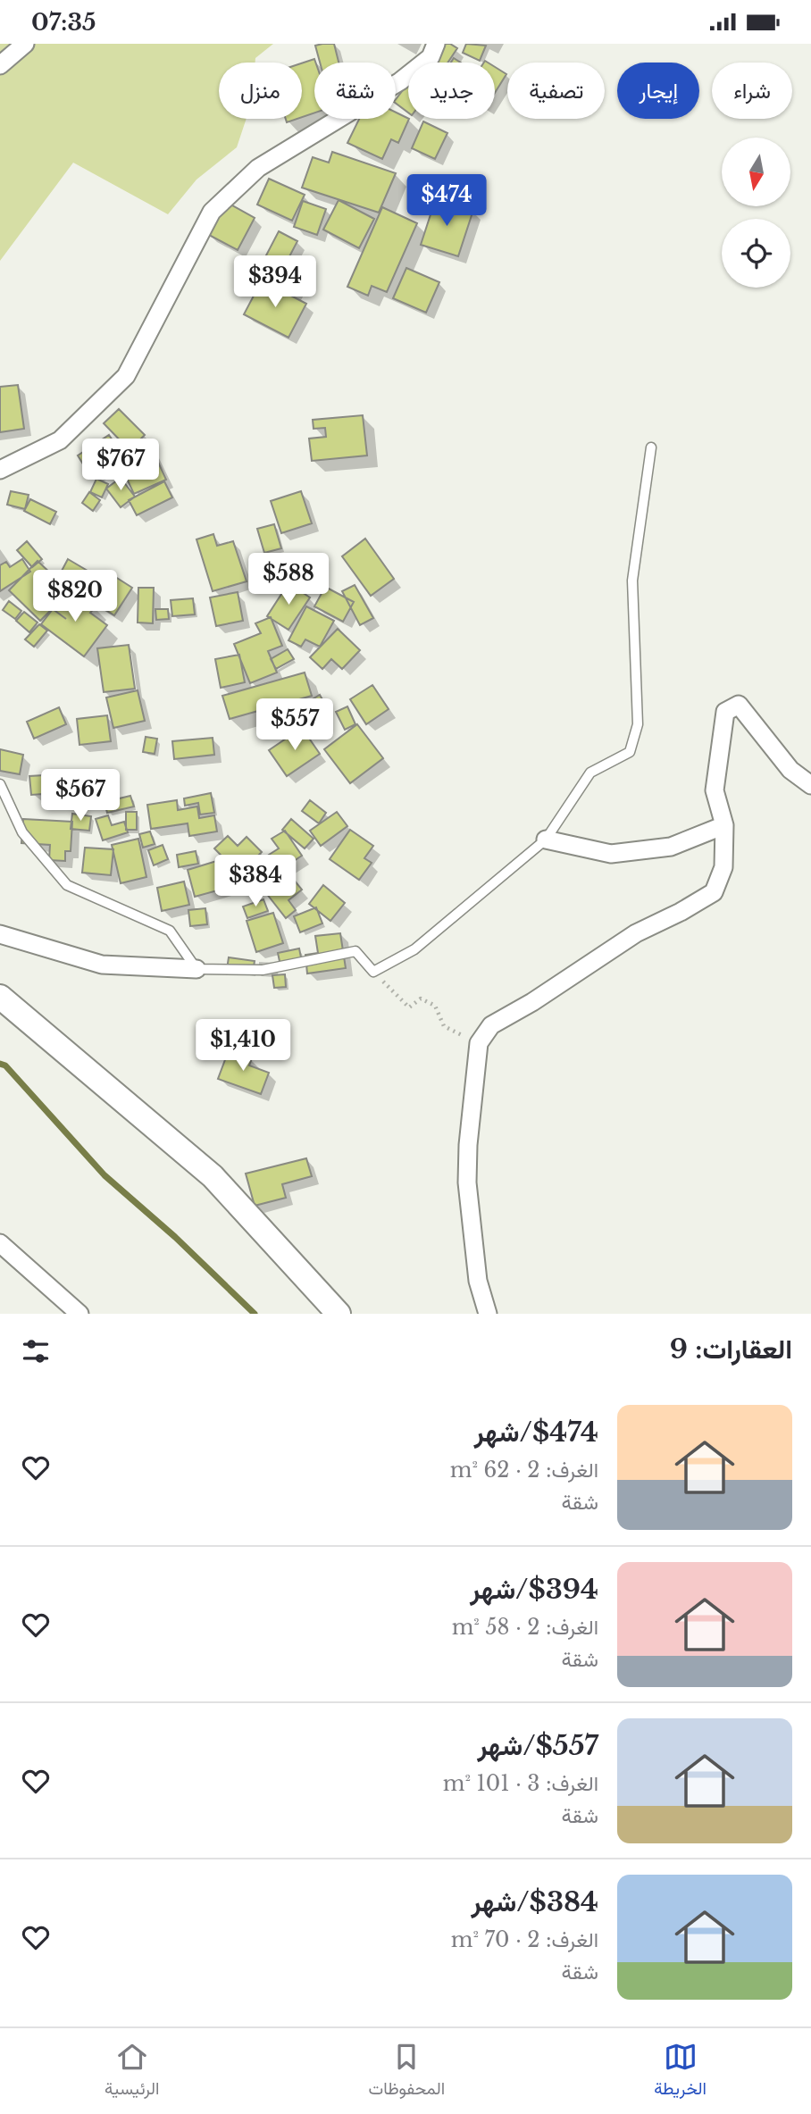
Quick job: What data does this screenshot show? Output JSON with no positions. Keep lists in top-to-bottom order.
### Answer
{
  "north": "bottom",
  "page": {
    "status": "07:35",
    "chip": [
      "شراء",
      "إيجار",
      "تصفية",
      "جديد",
      "شقة",
      "منزل"
    ],
    "price": [
      "$474",
      "$394",
      "$767",
      "$588",
      "$820",
      "$557",
      "$567",
      "$384",
      "$1,410"
    ],
    "heading": "العقارات: 9",
    "list": [
      {
        "name": "$474/شهر",
        "note": "الغرف: 2 · 62 m² · شقة"
      },
      {
        "name": "$394/شهر",
        "note": "الغرف: 2 · 58 m² · شقة"
      },
      {
        "name": "$557/شهر",
        "note": "الغرف: 3 · 101 m² · شقة"
      },
      {
        "name": "$384/شهر",
        "note": "الغرف: 2 · 70 m² · شقة"
      }
    ],
    "tabs": ["الخريطة", "المحفوظات", "الرئيسية"]
  }
}
